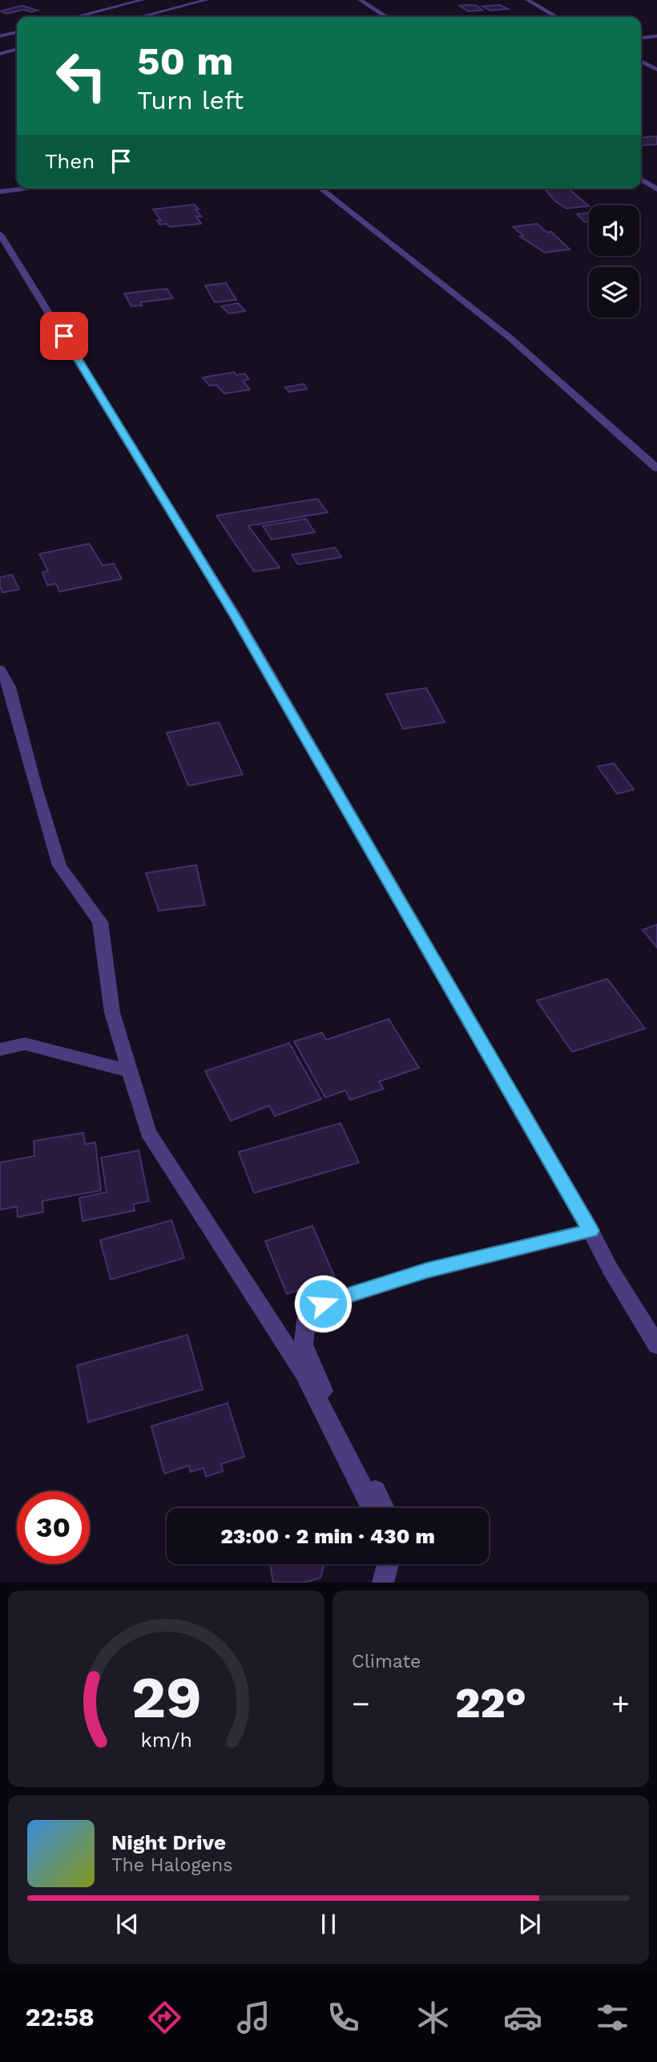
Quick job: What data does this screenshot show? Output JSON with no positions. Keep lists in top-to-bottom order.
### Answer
{
  "page": {
    "turn": ["50 m", "Turn left"],
    "then": "Then",
    "limit": "30",
    "trip": "23:00 · 2 min · 430 m",
    "tile": "Climate",
    "heat": ["−", "22°", "+"],
    "song": ["Night Drive", "The Halogens"],
    "tabs": "22:58",
    "gauge": ["29", "km/h"]
  }
}
